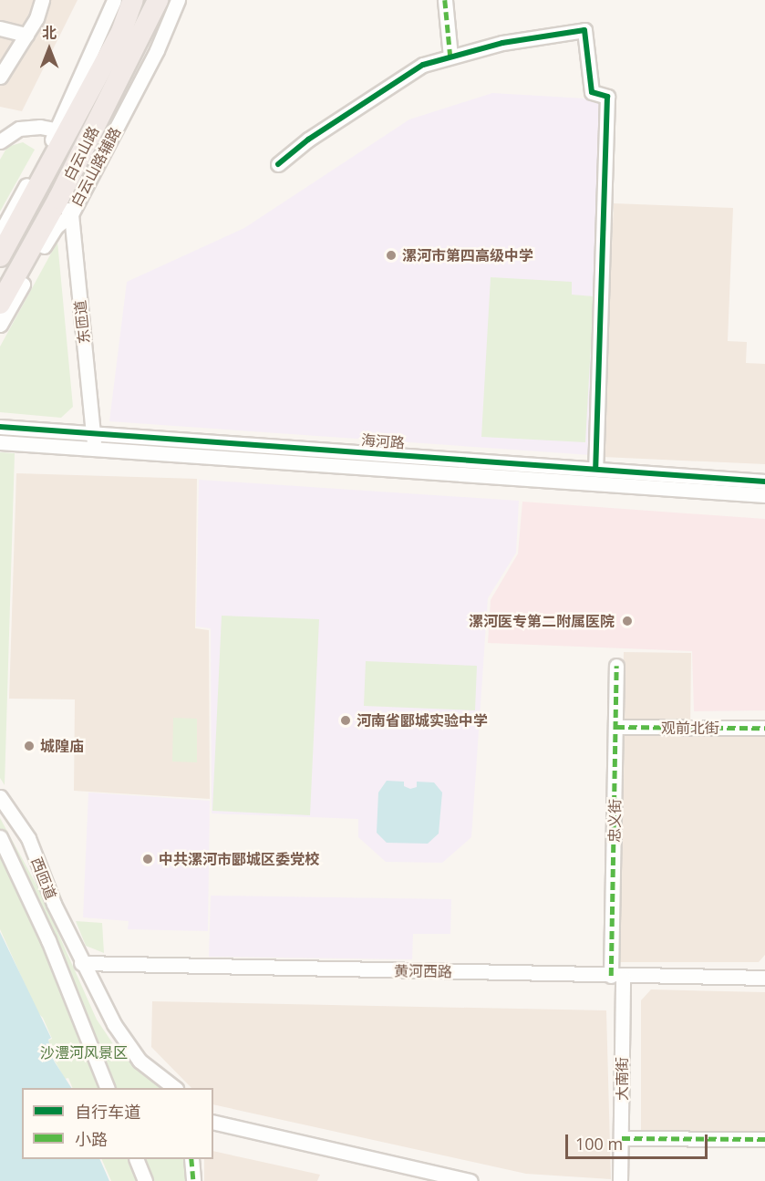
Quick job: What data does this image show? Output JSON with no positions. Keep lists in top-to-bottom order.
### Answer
{
  "streets": {
    "highway": ["白云山路"],
    "street": [
      "白云山路辅路",
      "东匝道",
      "海河路",
      "观前北街",
      "忠义街",
      "西匝道",
      "黄河西路",
      "大南街"
    ]
  },
  "crossings": [
    ["白云山路", "白云山路辅路"],
    ["白云山路", "东匝道"],
    ["白云山路辅路", "东匝道"],
    ["东匝道", "海河路"],
    ["观前北街", "忠义街"],
    ["忠义街", "黄河西路"],
    ["忠义街", "大南街"],
    ["西匝道", "黄河西路"],
    ["黄河西路", "大南街"]
  ],
  "parks": ["沙澧河风景区"],
  "places": [
    "漯河市第四高级中学",
    "漯河医专第二附属医院",
    "河南省郾城实验中学",
    "城隍庙",
    "中共漯河市郾城区委党校"
  ],
  "legend": ["自行车道", "小路"],
  "scale_bar": "100 m",
  "north": "top"
}
